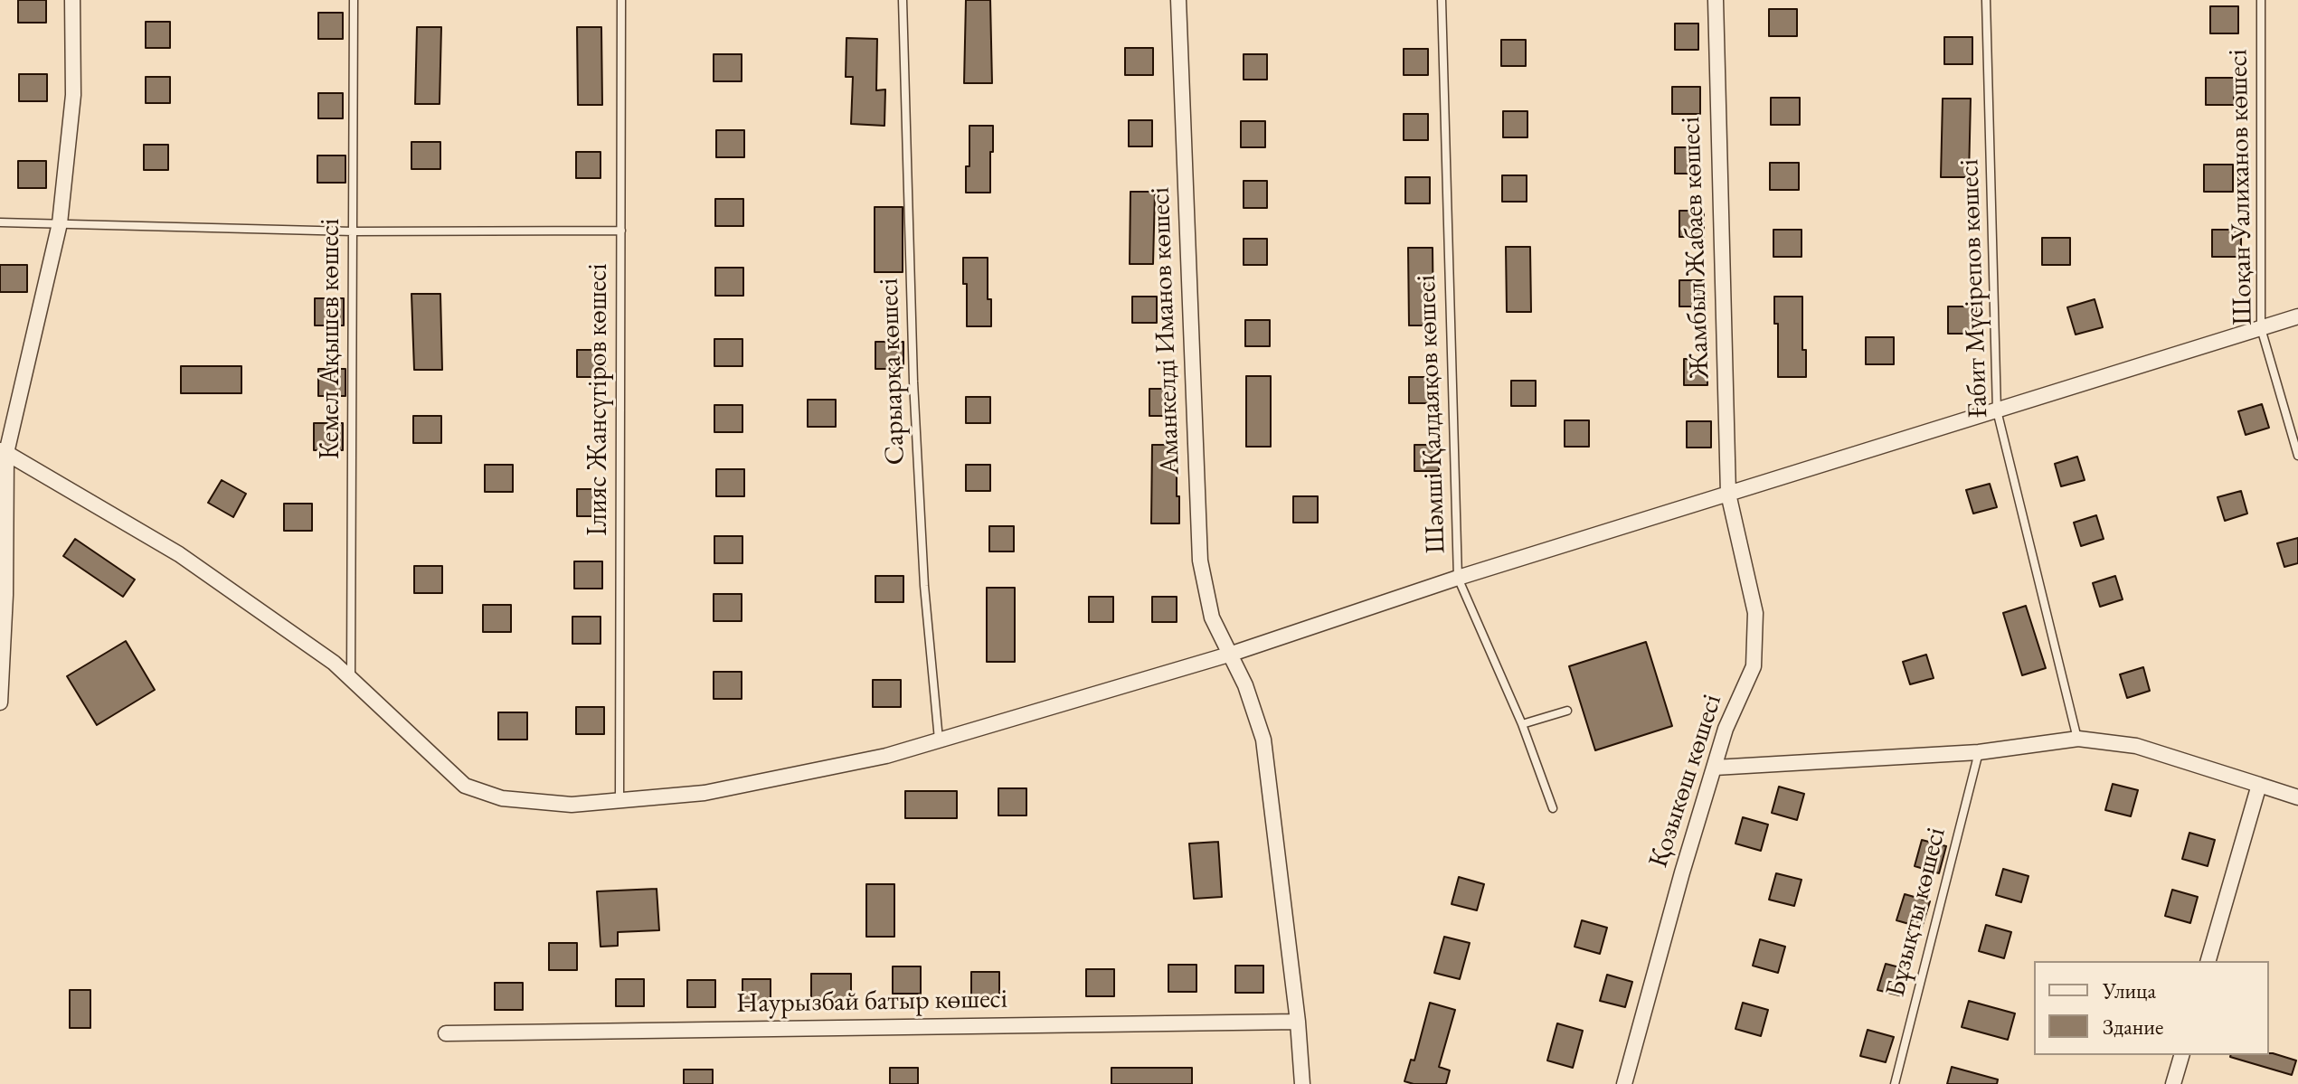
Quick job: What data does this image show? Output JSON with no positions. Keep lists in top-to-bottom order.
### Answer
{
  "streets": {
    "street": [
      "Жамбыл Жабаев көшесі",
      "Аманкелді Иманов көшесі",
      "Қозыкөш көшесі",
      "Наурызбай батыр көшесі"
    ],
    "lane": [
      "Шоқан Уалиханов көшесі",
      "Ғабит Мүсірепов көшесі",
      "Кемел Ақышев көшесі",
      "Сарыарқа көшесі",
      "Ілияс Жансүгіров көшесі",
      "Шәмші Қалдаяқов көшесі",
      "Бұзықты көшесі"
    ]
  },
  "crossings": [
    ["Жамбыл Жабаев көшесі", "Қозыкөш көшесі"],
    ["Аманкелді Иманов көшесі", "Наурызбай батыр көшесі"]
  ],
  "legend": ["Улица", "Здание"]
}
